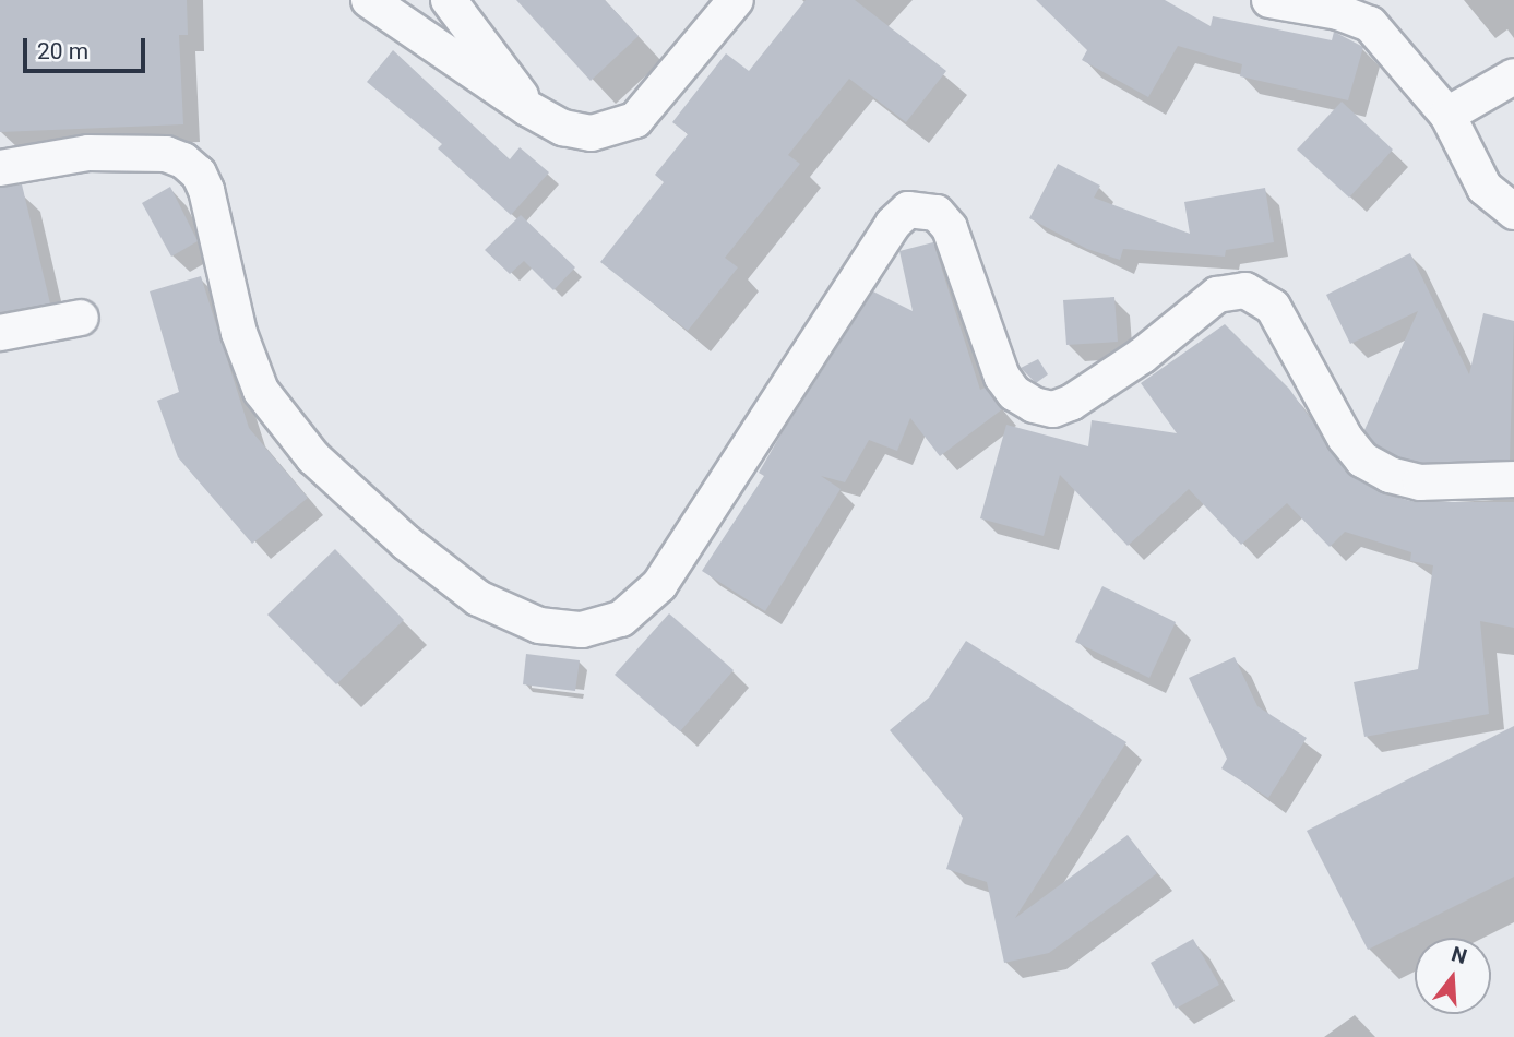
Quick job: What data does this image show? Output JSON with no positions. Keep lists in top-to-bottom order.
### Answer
{
  "scale_bar": "20 m",
  "north": "top"
}
